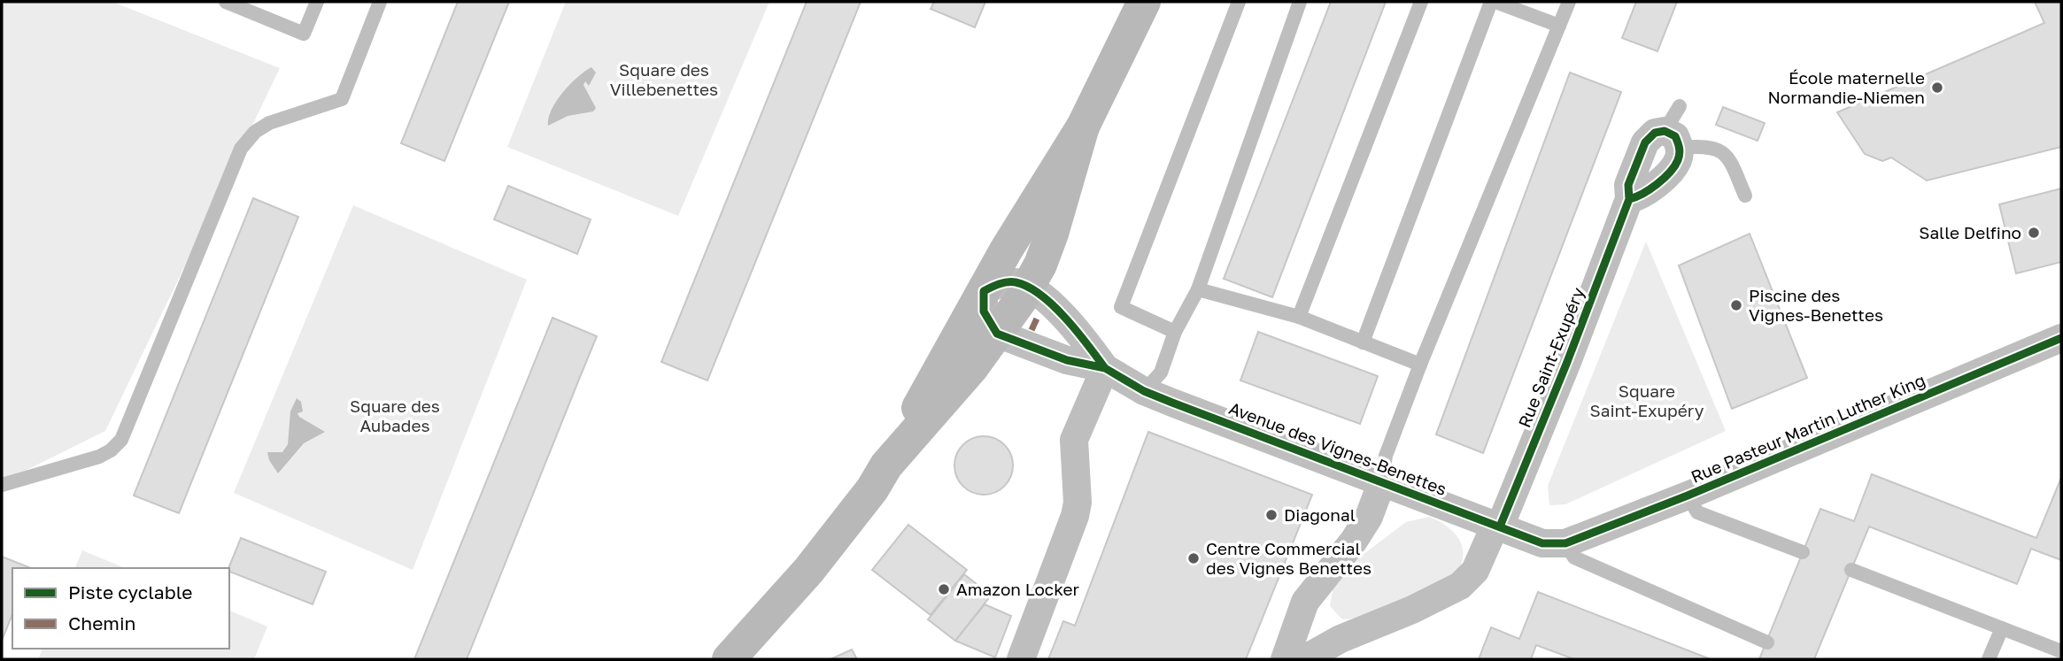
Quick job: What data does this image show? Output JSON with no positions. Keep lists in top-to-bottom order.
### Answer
{
  "streets": {
    "street": ["Rue Saint-Exupéry", "Rue Pasteur Martin Luther King", "Avenue des Vignes-Benettes"]
  },
  "crossings": [
    ["Rue Saint-Exupéry", "Avenue des Vignes-Benettes"],
    ["Rue Pasteur Martin Luther King", "Avenue des Vignes-Benettes"]
  ],
  "parks": ["Square des Villebenettes", "Square Saint-Exupéry", "Square des Aubades"],
  "places": [
    "École maternelle Normandie-Niemen",
    "Salle Delfino",
    "Piscine des Vignes-Benettes",
    "Diagonal",
    "Centre Commercial des Vignes Benettes",
    "Amazon Locker"
  ],
  "legend": ["Piste cyclable", "Chemin"]
}
